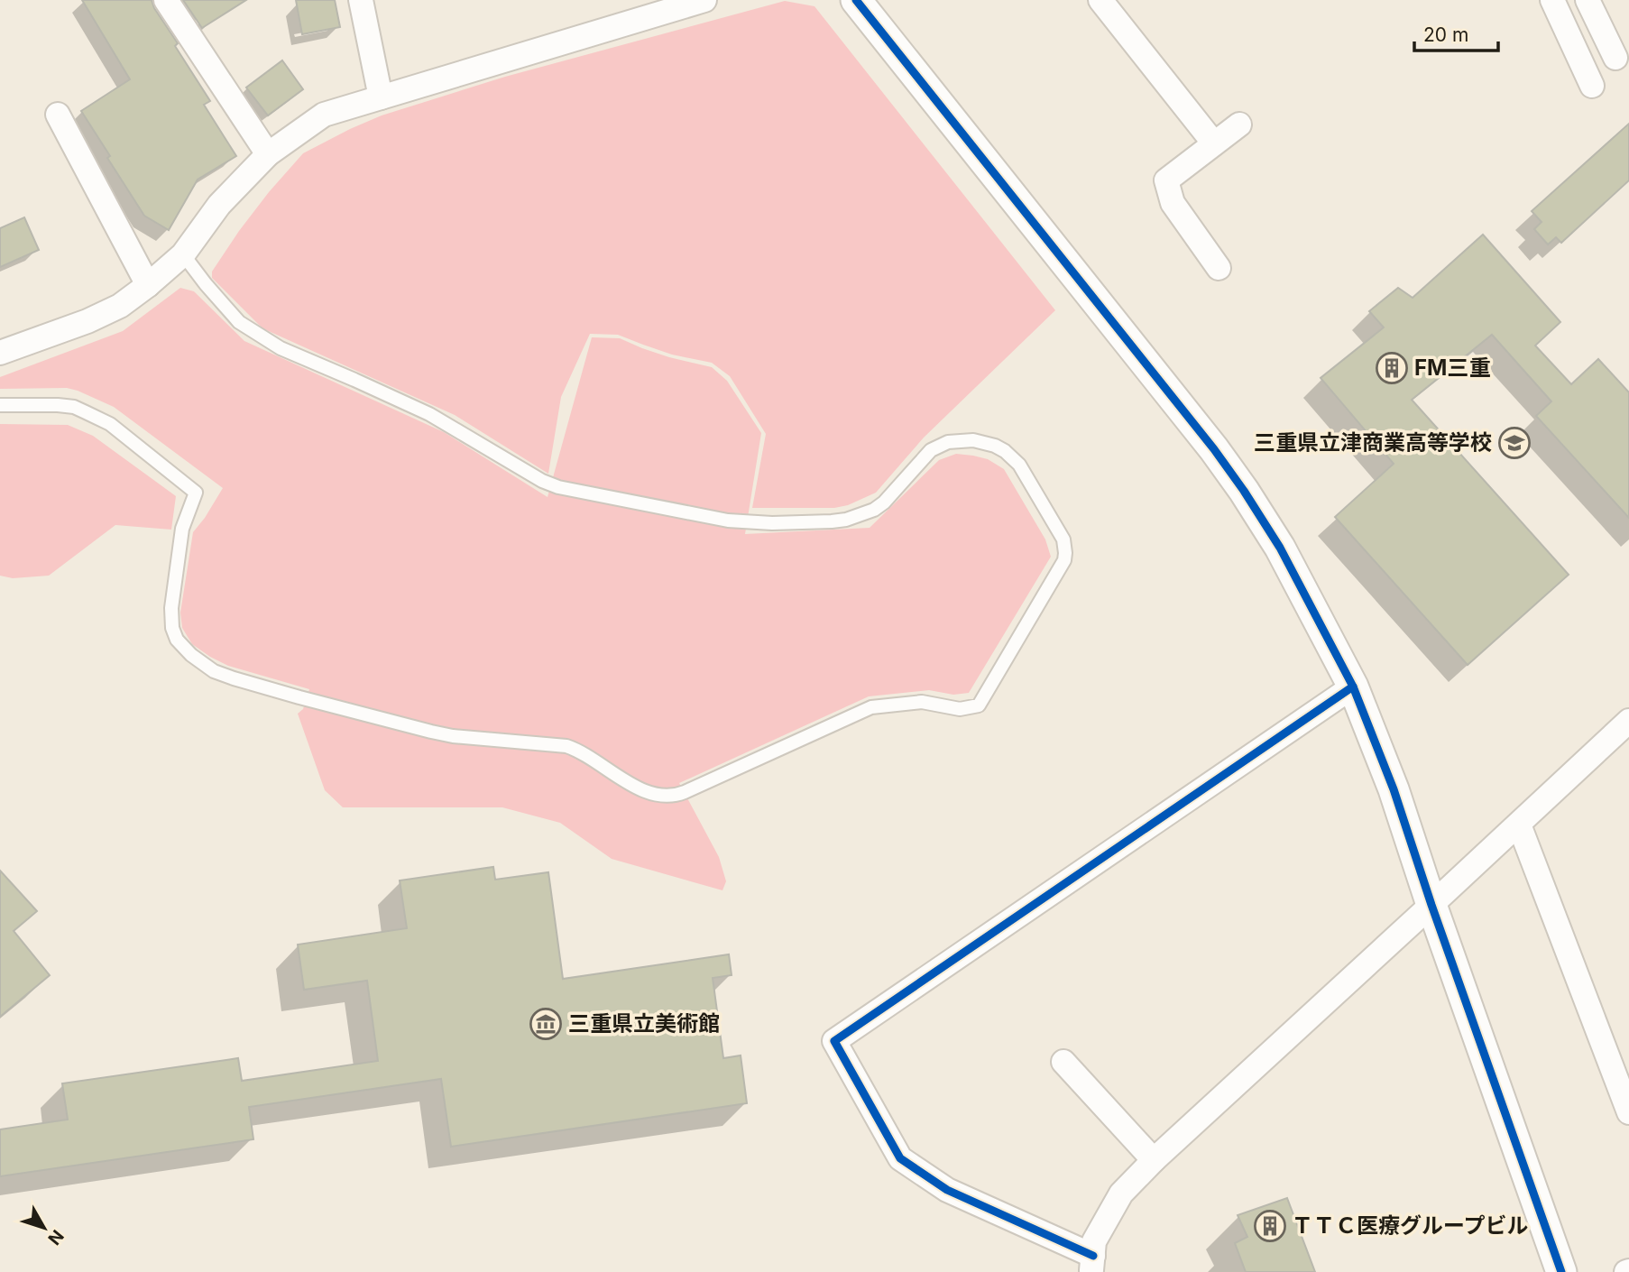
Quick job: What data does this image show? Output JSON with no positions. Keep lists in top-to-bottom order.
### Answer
{
  "places": {
    "building": ["FM三重", "ＴＴＣ医療グループビル"],
    "school or university": ["三重県立津商業高等学校"],
    "museum": ["三重県立美術館"]
  },
  "scale_bar": "20 m",
  "north": "bottom right"
}
